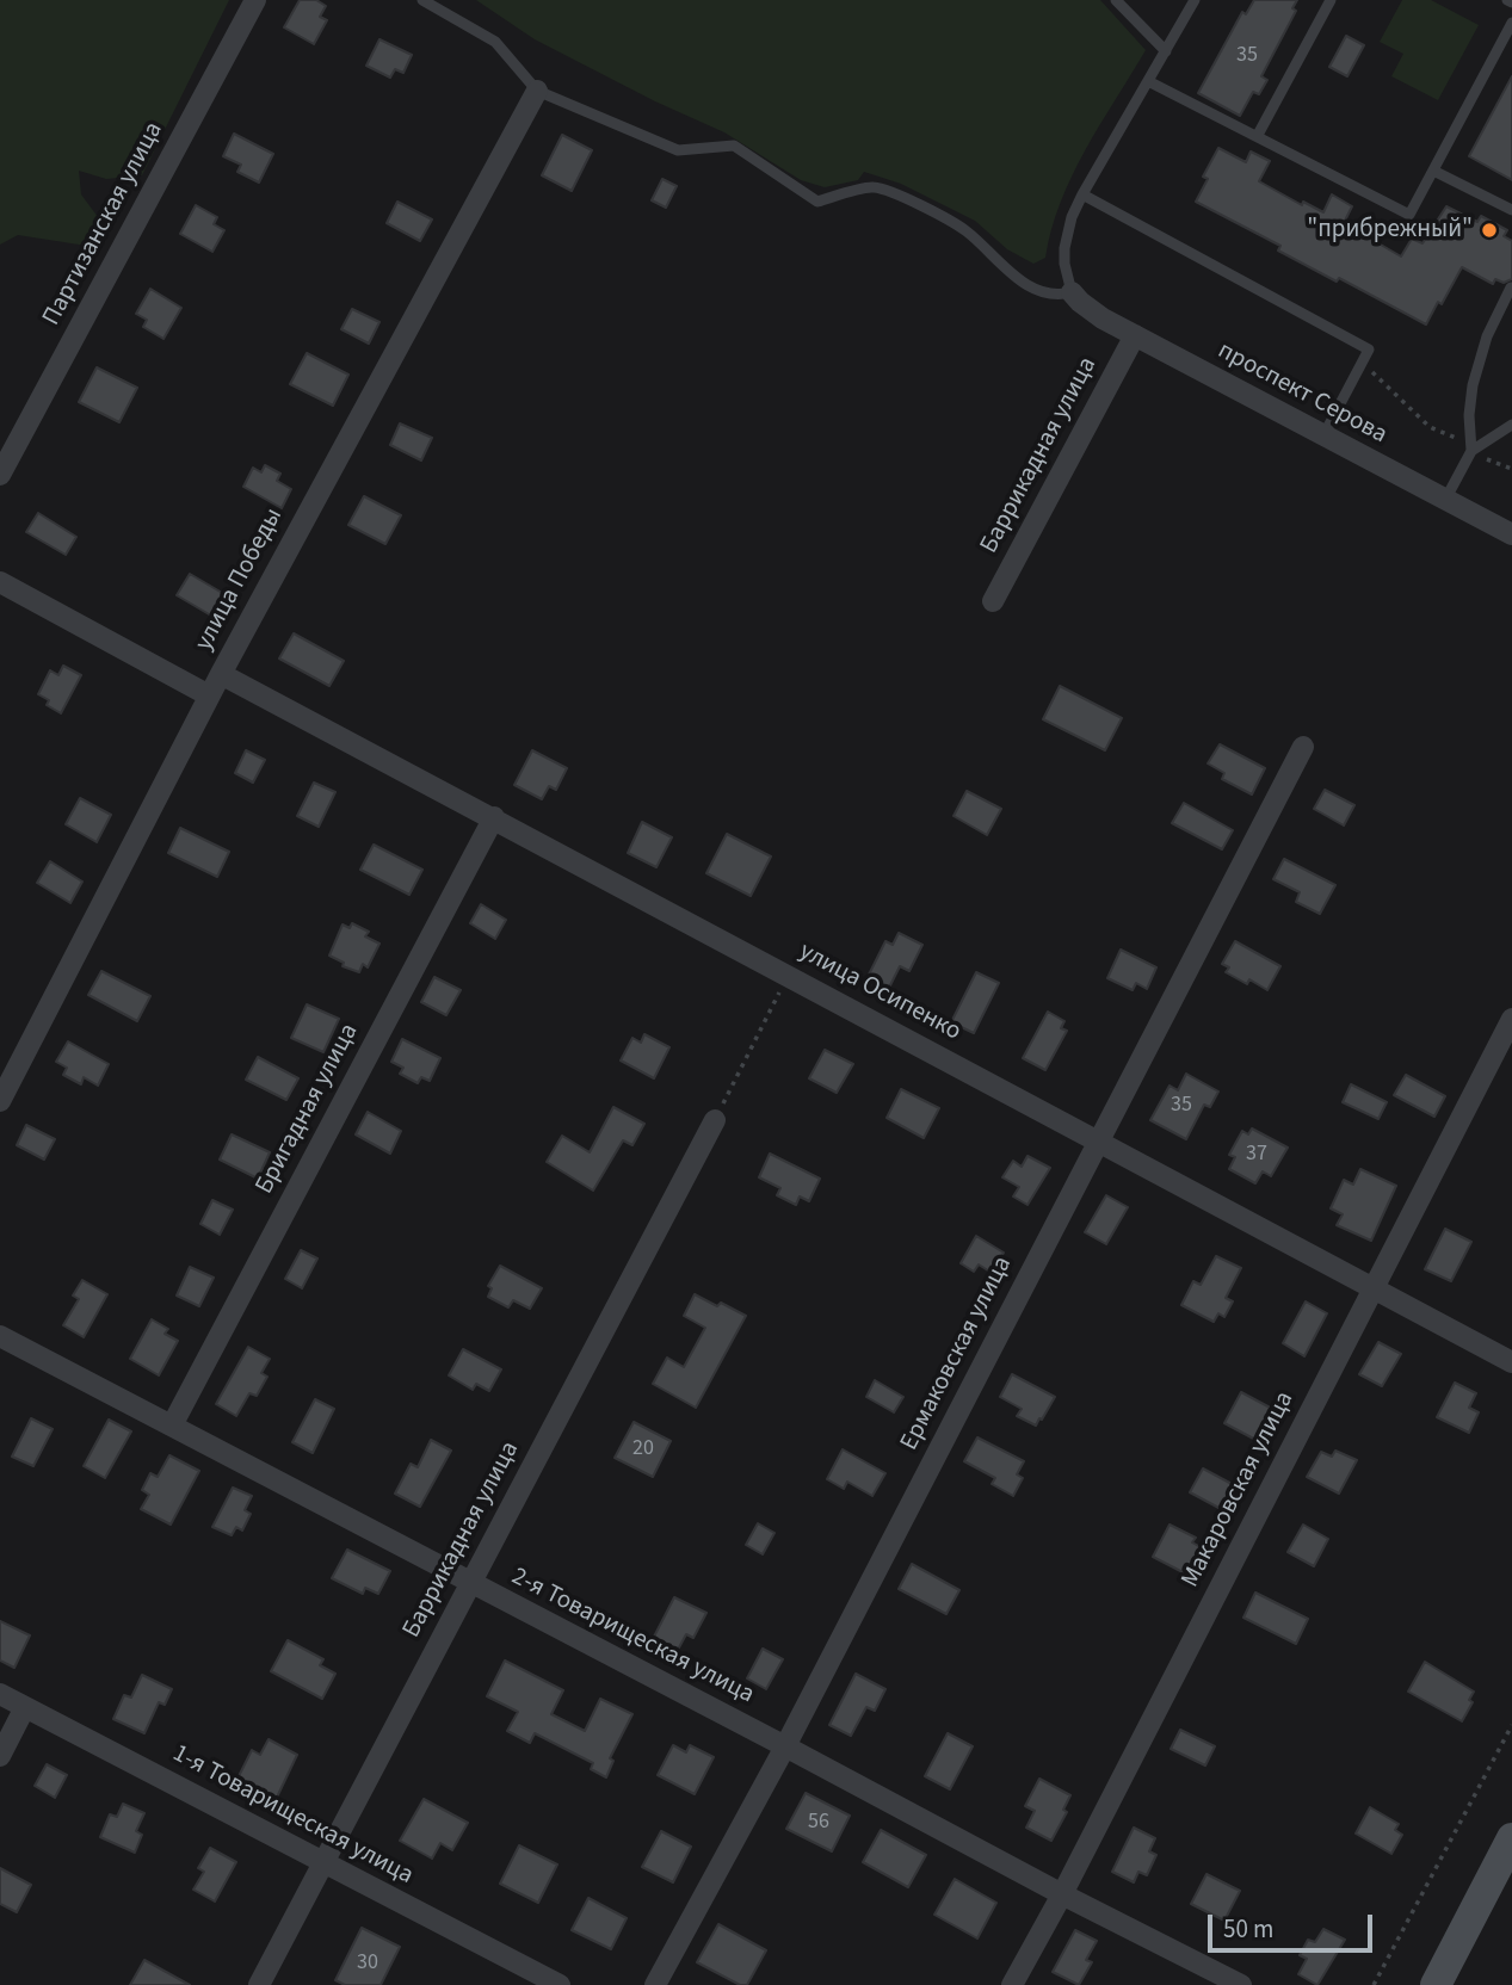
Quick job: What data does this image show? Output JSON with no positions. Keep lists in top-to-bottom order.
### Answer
{
  "streets": {
    "street": [
      "Партизанская улица",
      "проспект Серова",
      "Баррикадная улица",
      "улица Победы",
      "улица Осипенко",
      "Бригадная улица",
      "Ермаковская улица",
      "Макаровская улица",
      "2-я Товарищеская улица",
      "1-я Товарищеская улица"
    ]
  },
  "crossings": [
    ["проспект Серова", "Баррикадная улица"],
    ["Баррикадная улица", "2-я Товарищеская улица"],
    ["Баррикадная улица", "1-я Товарищеская улица"],
    ["улица Победы", "улица Осипенко"],
    ["улица Осипенко", "Бригадная улица"],
    ["улица Осипенко", "Ермаковская улица"],
    ["улица Осипенко", "Макаровская улица"],
    ["Бригадная улица", "2-я Товарищеская улица"],
    ["Ермаковская улица", "2-я Товарищеская улица"],
    ["Макаровская улица", "2-я Товарищеская улица"]
  ],
  "places": ["\"прибрежный\""],
  "house_numbers": [
    "35",
    "35",
    "37",
    "20",
    "56",
    "30"
  ],
  "scale_bar": "50 m"
}
